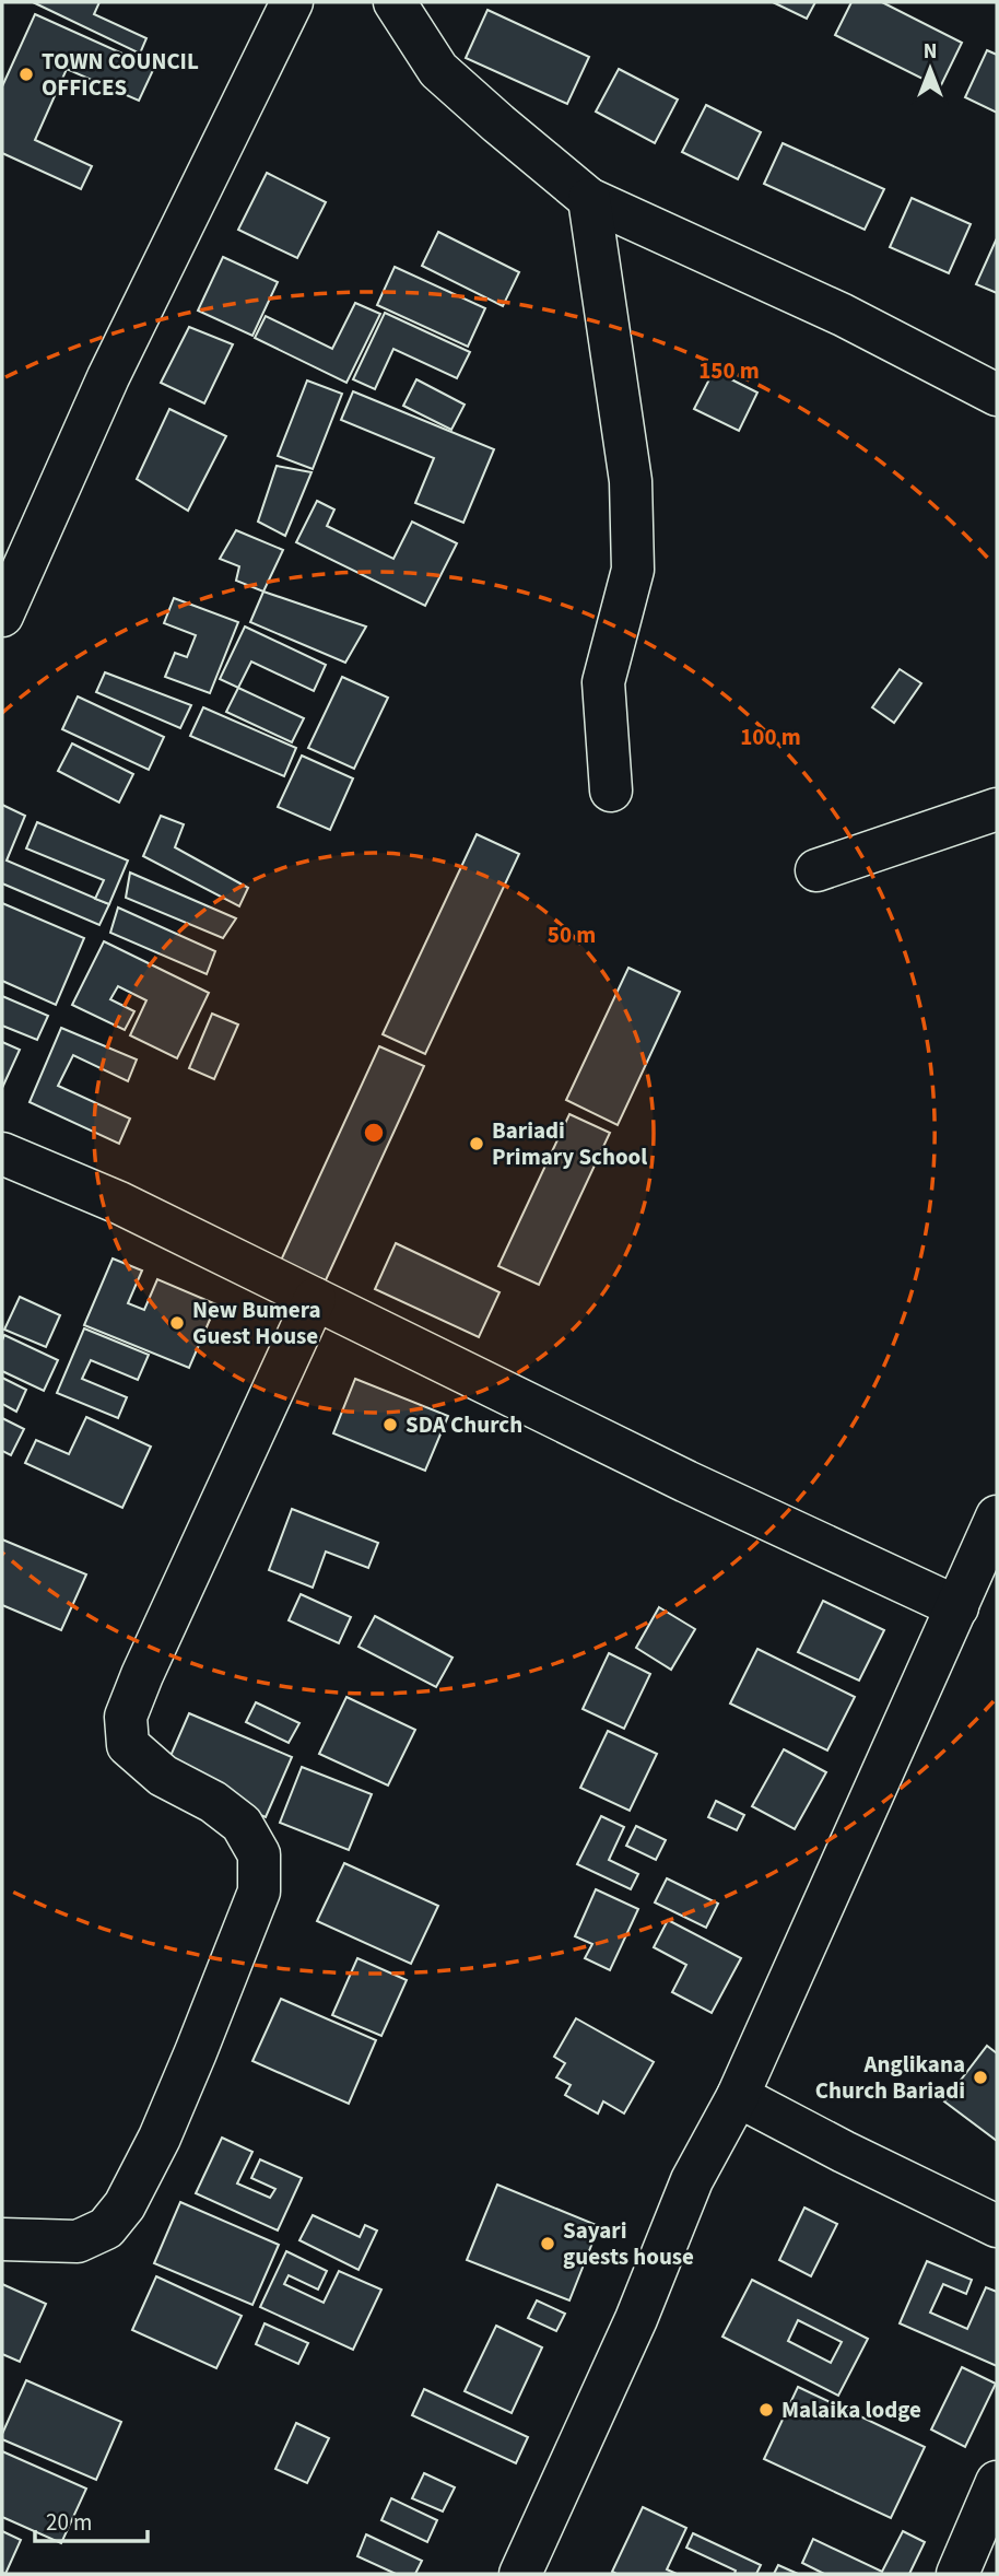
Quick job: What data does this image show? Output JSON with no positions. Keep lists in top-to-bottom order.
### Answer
{
  "places": [
    "TOWN COUNCIL OFFICES",
    "Bariadi Primary School",
    "New Bumera Guest House",
    "SDA Church",
    "Anglikana Church Bariadi",
    "Sayari guests house",
    "Malaika lodge"
  ],
  "scale_bar": "20 m",
  "north": "top",
  "rings": ["150 m", "100 m", "50 m"]
}
